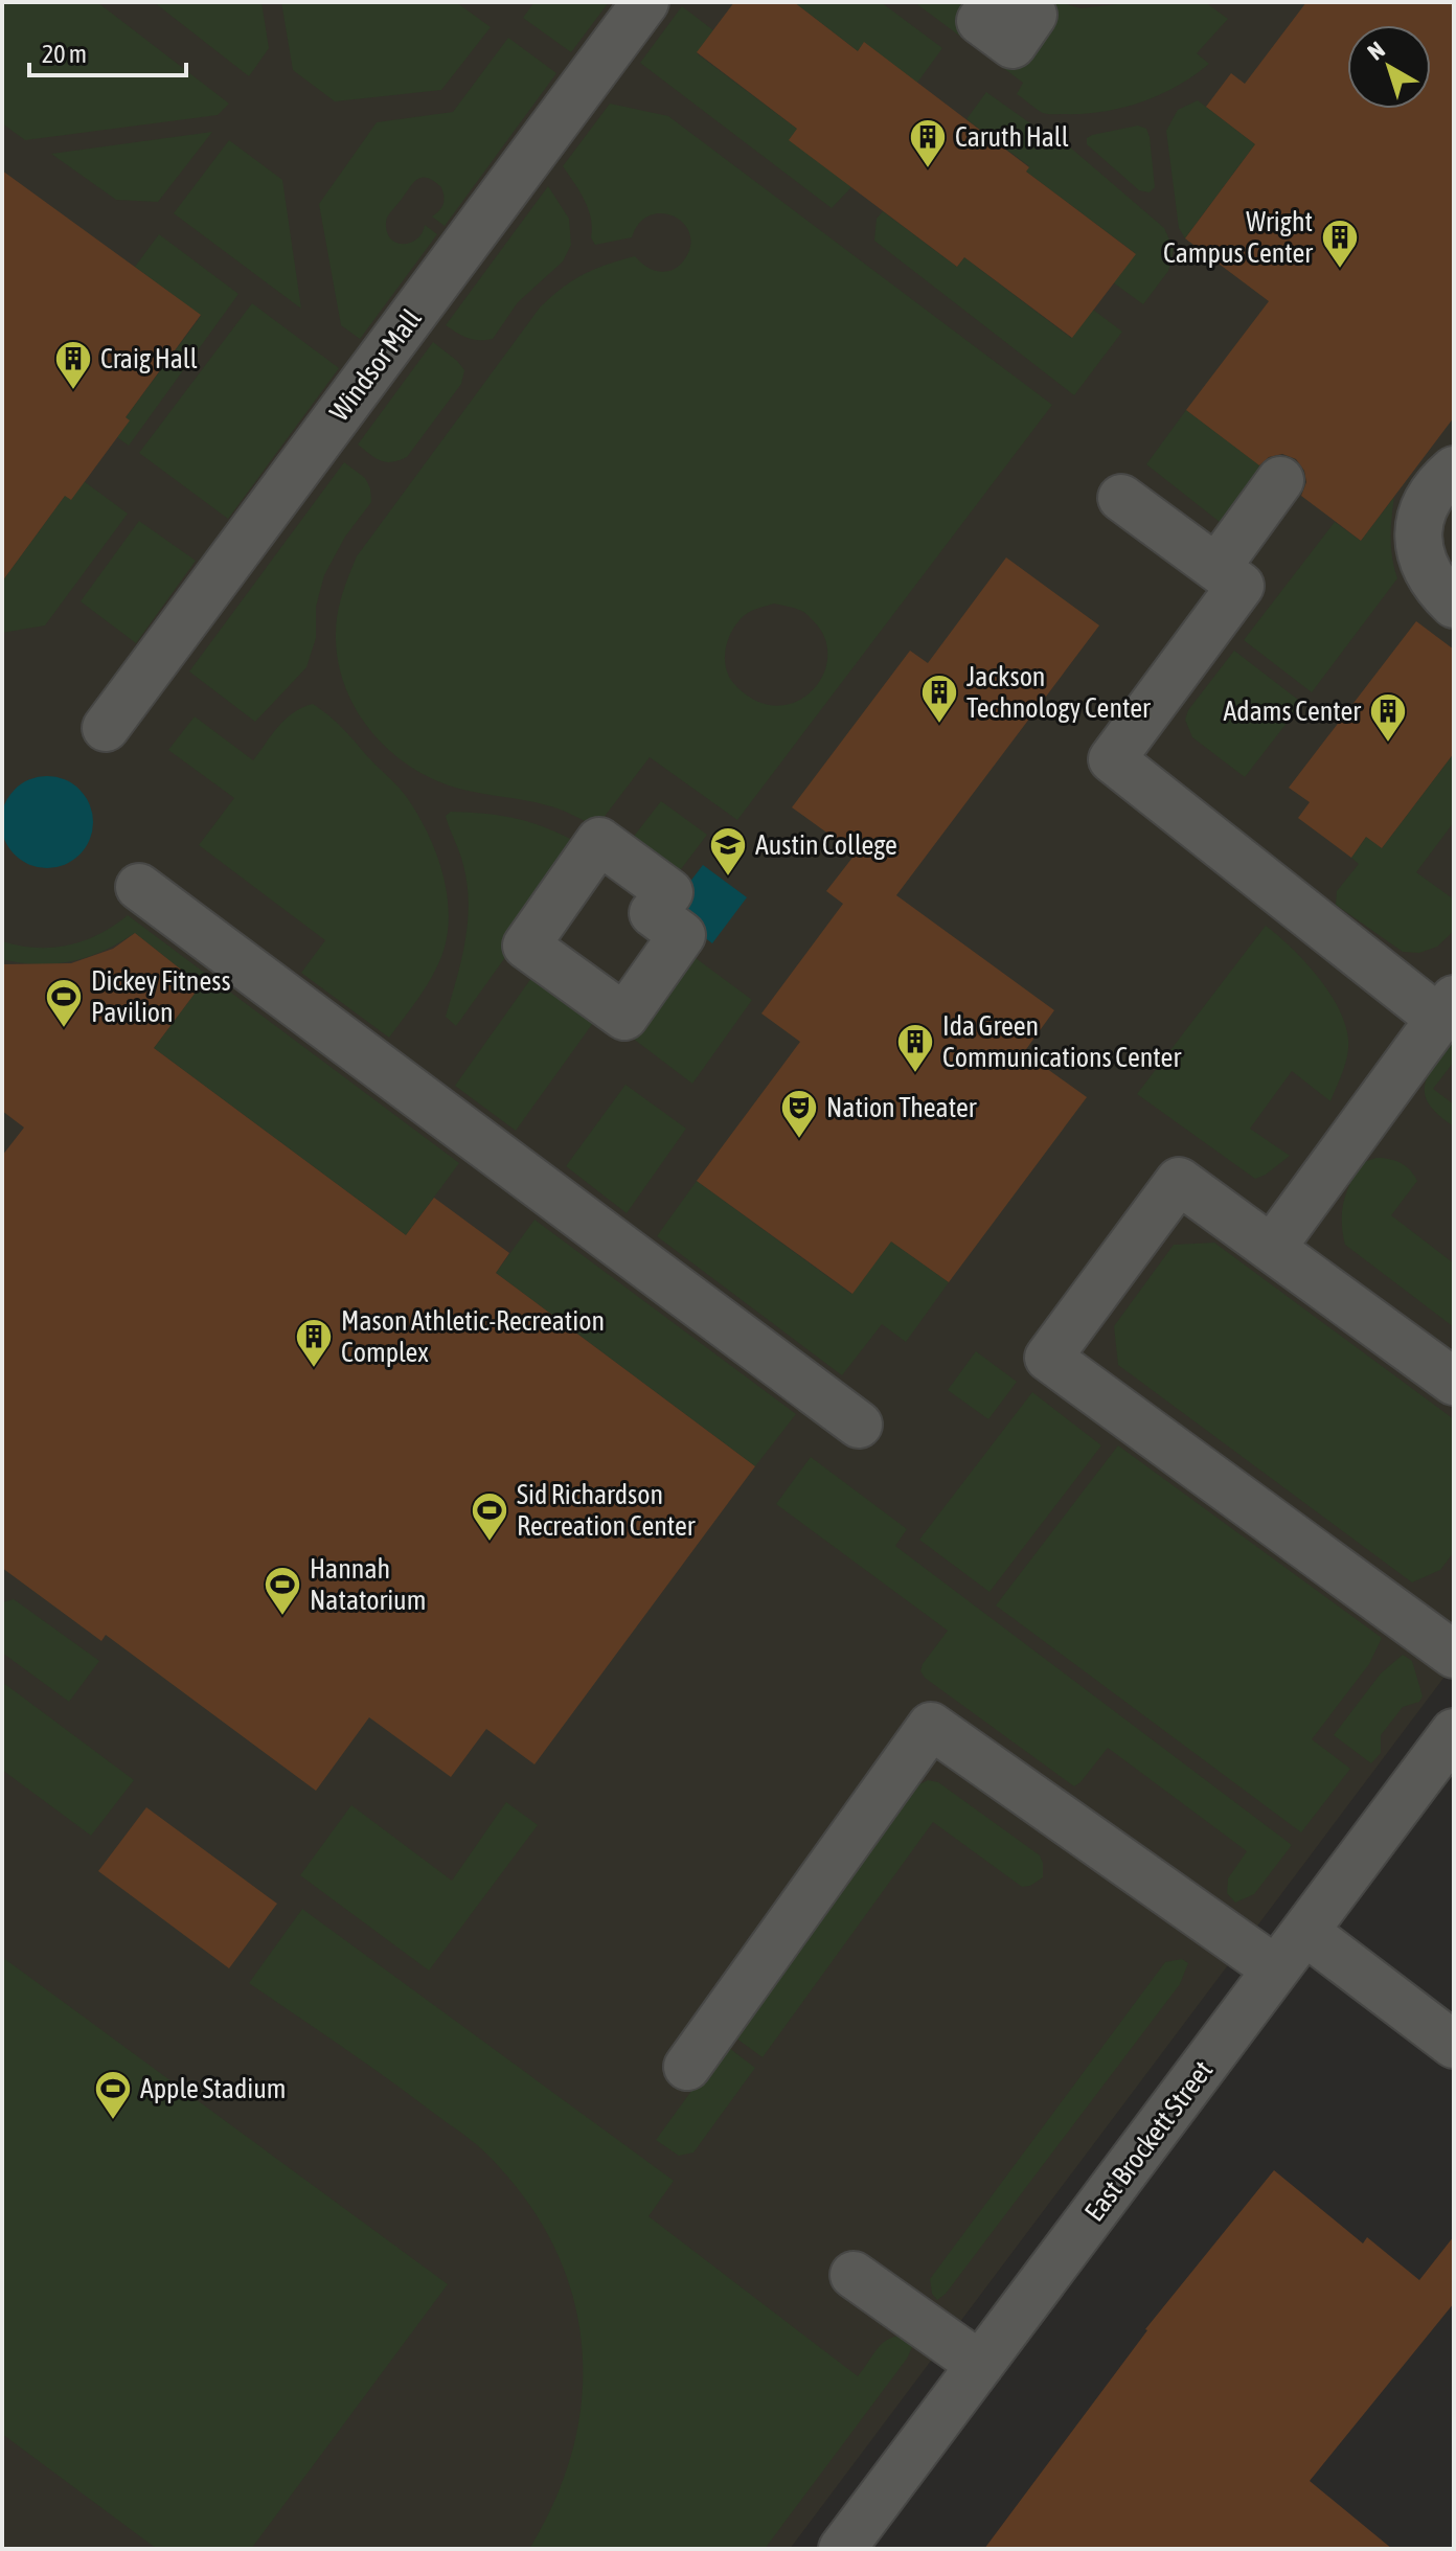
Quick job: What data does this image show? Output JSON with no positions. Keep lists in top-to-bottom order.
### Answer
{
  "streets": {
    "street": ["Windsor Mall", "East Brockett Street"]
  },
  "places": {
    "building": [
      "Caruth Hall",
      "Wright Campus Center",
      "Craig Hall",
      "Jackson Technology Center",
      "Adams Center",
      "Ida Green Communications Center",
      "Mason Athletic-Recreation Complex"
    ],
    "school or university": ["Austin College"],
    "sports": [
      "Dickey Fitness Pavilion",
      "Sid Richardson Recreation Center",
      "Hannah Natatorium",
      "Apple Stadium"
    ],
    "theatre": ["Nation Theater"]
  },
  "scale_bar": "20 m",
  "north": "top left"
}
